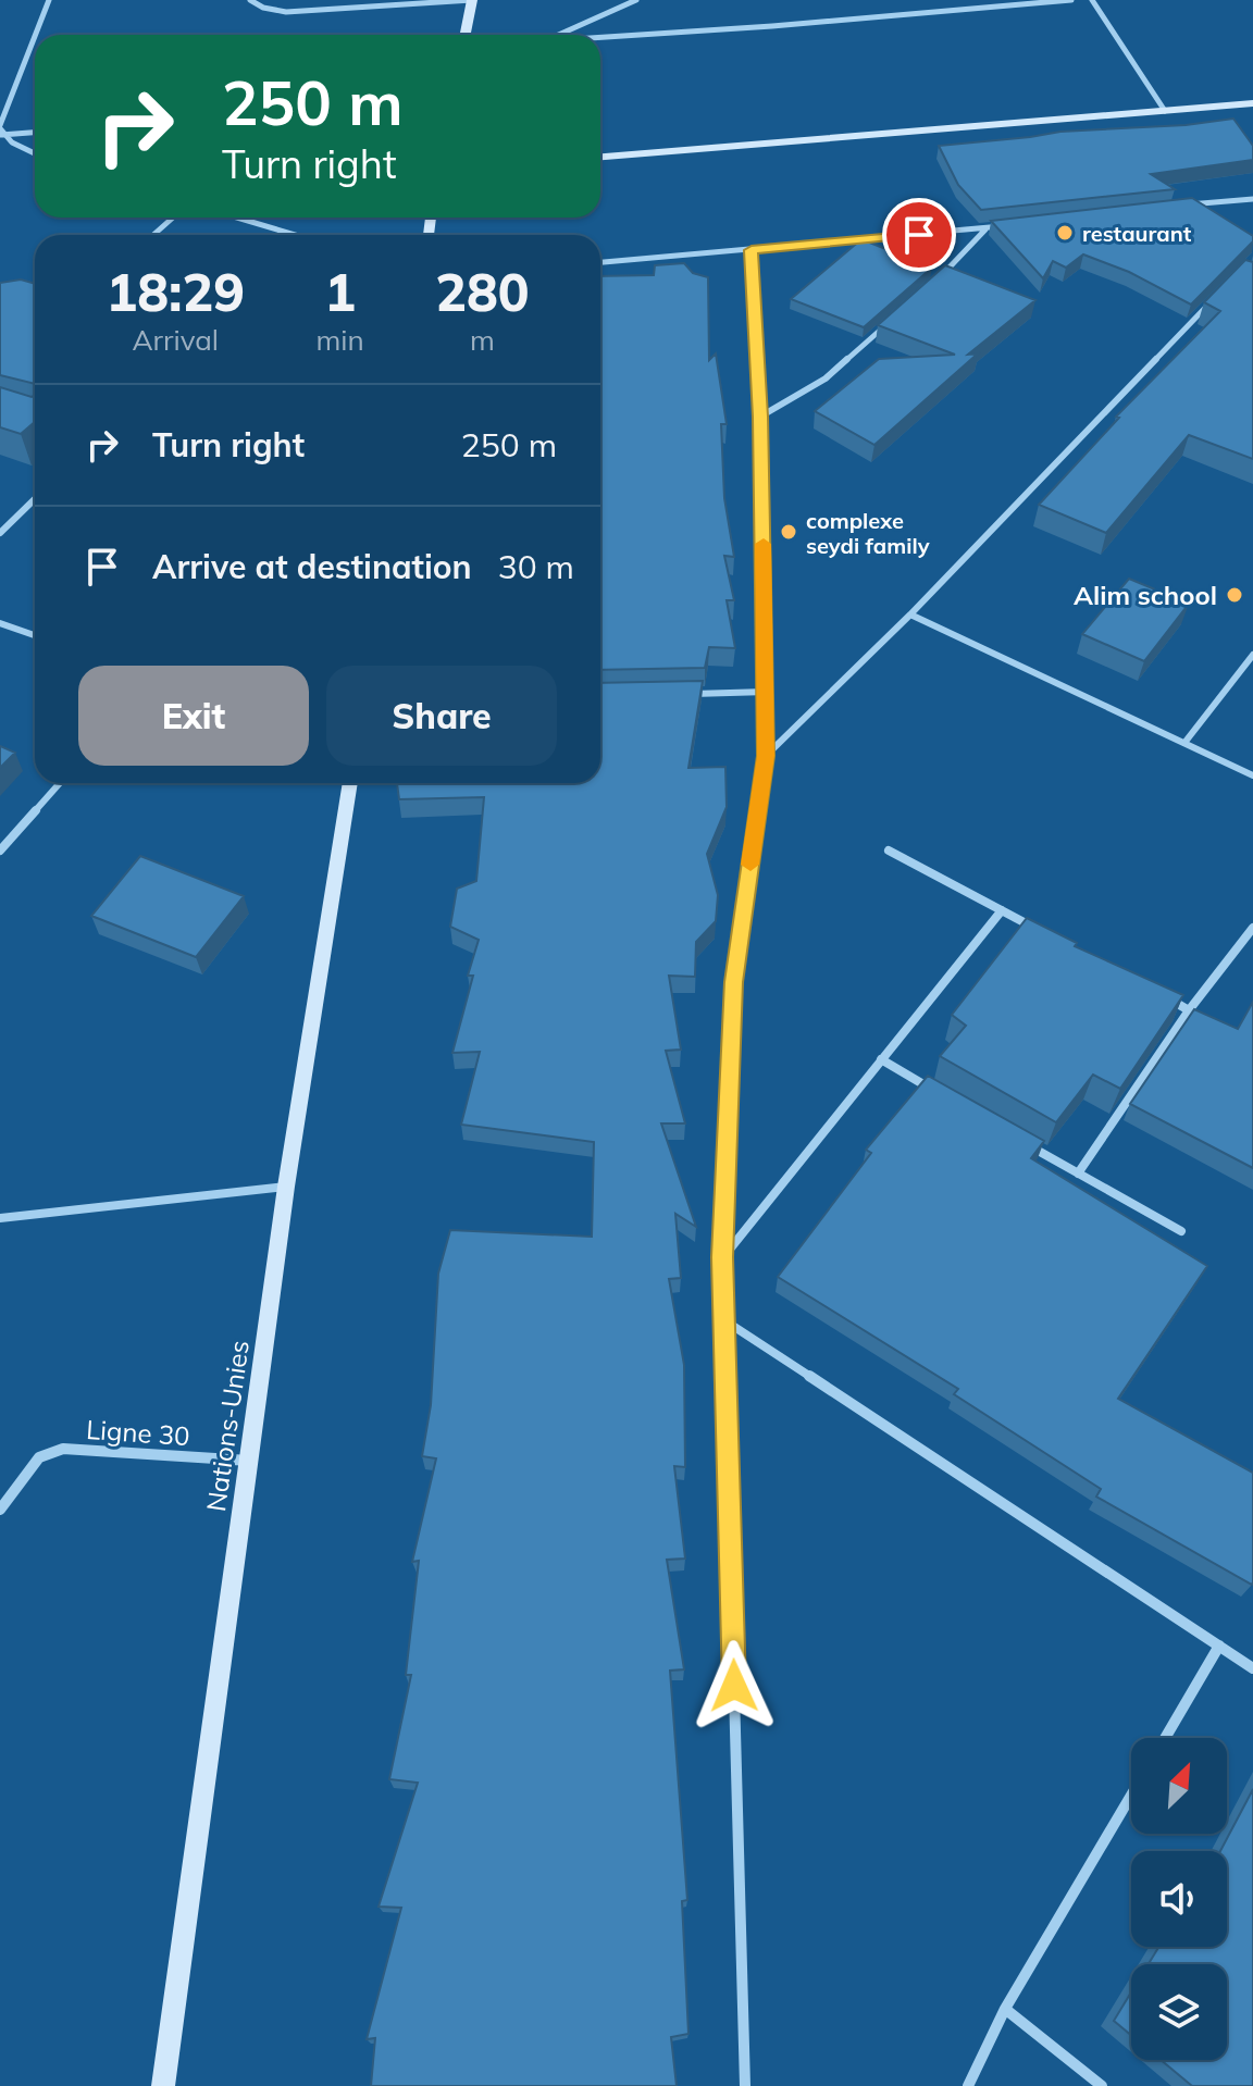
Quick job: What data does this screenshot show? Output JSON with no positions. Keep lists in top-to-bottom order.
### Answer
{
  "streets": {
    "main road": ["Nations-Unies"],
    "street": ["Ligne 30"]
  },
  "crossings": [
    ["Nations-Unies", "Ligne 30"]
  ],
  "places": ["restaurant", "complexe seydi family", "Alim school"],
  "north": "top right",
  "page": {
    "turn": ["250 m", "Turn right"],
    "eta": [
      "18:29",
      "Arrival",
      "1",
      "min",
      "280",
      "m"
    ],
    "list": [
      {
        "name": "Turn right",
        "value": "250 m"
      },
      {
        "name": "Arrive at destination",
        "value": "30 m"
      }
    ],
    "buttons": ["Exit", "Share"]
  }
}
